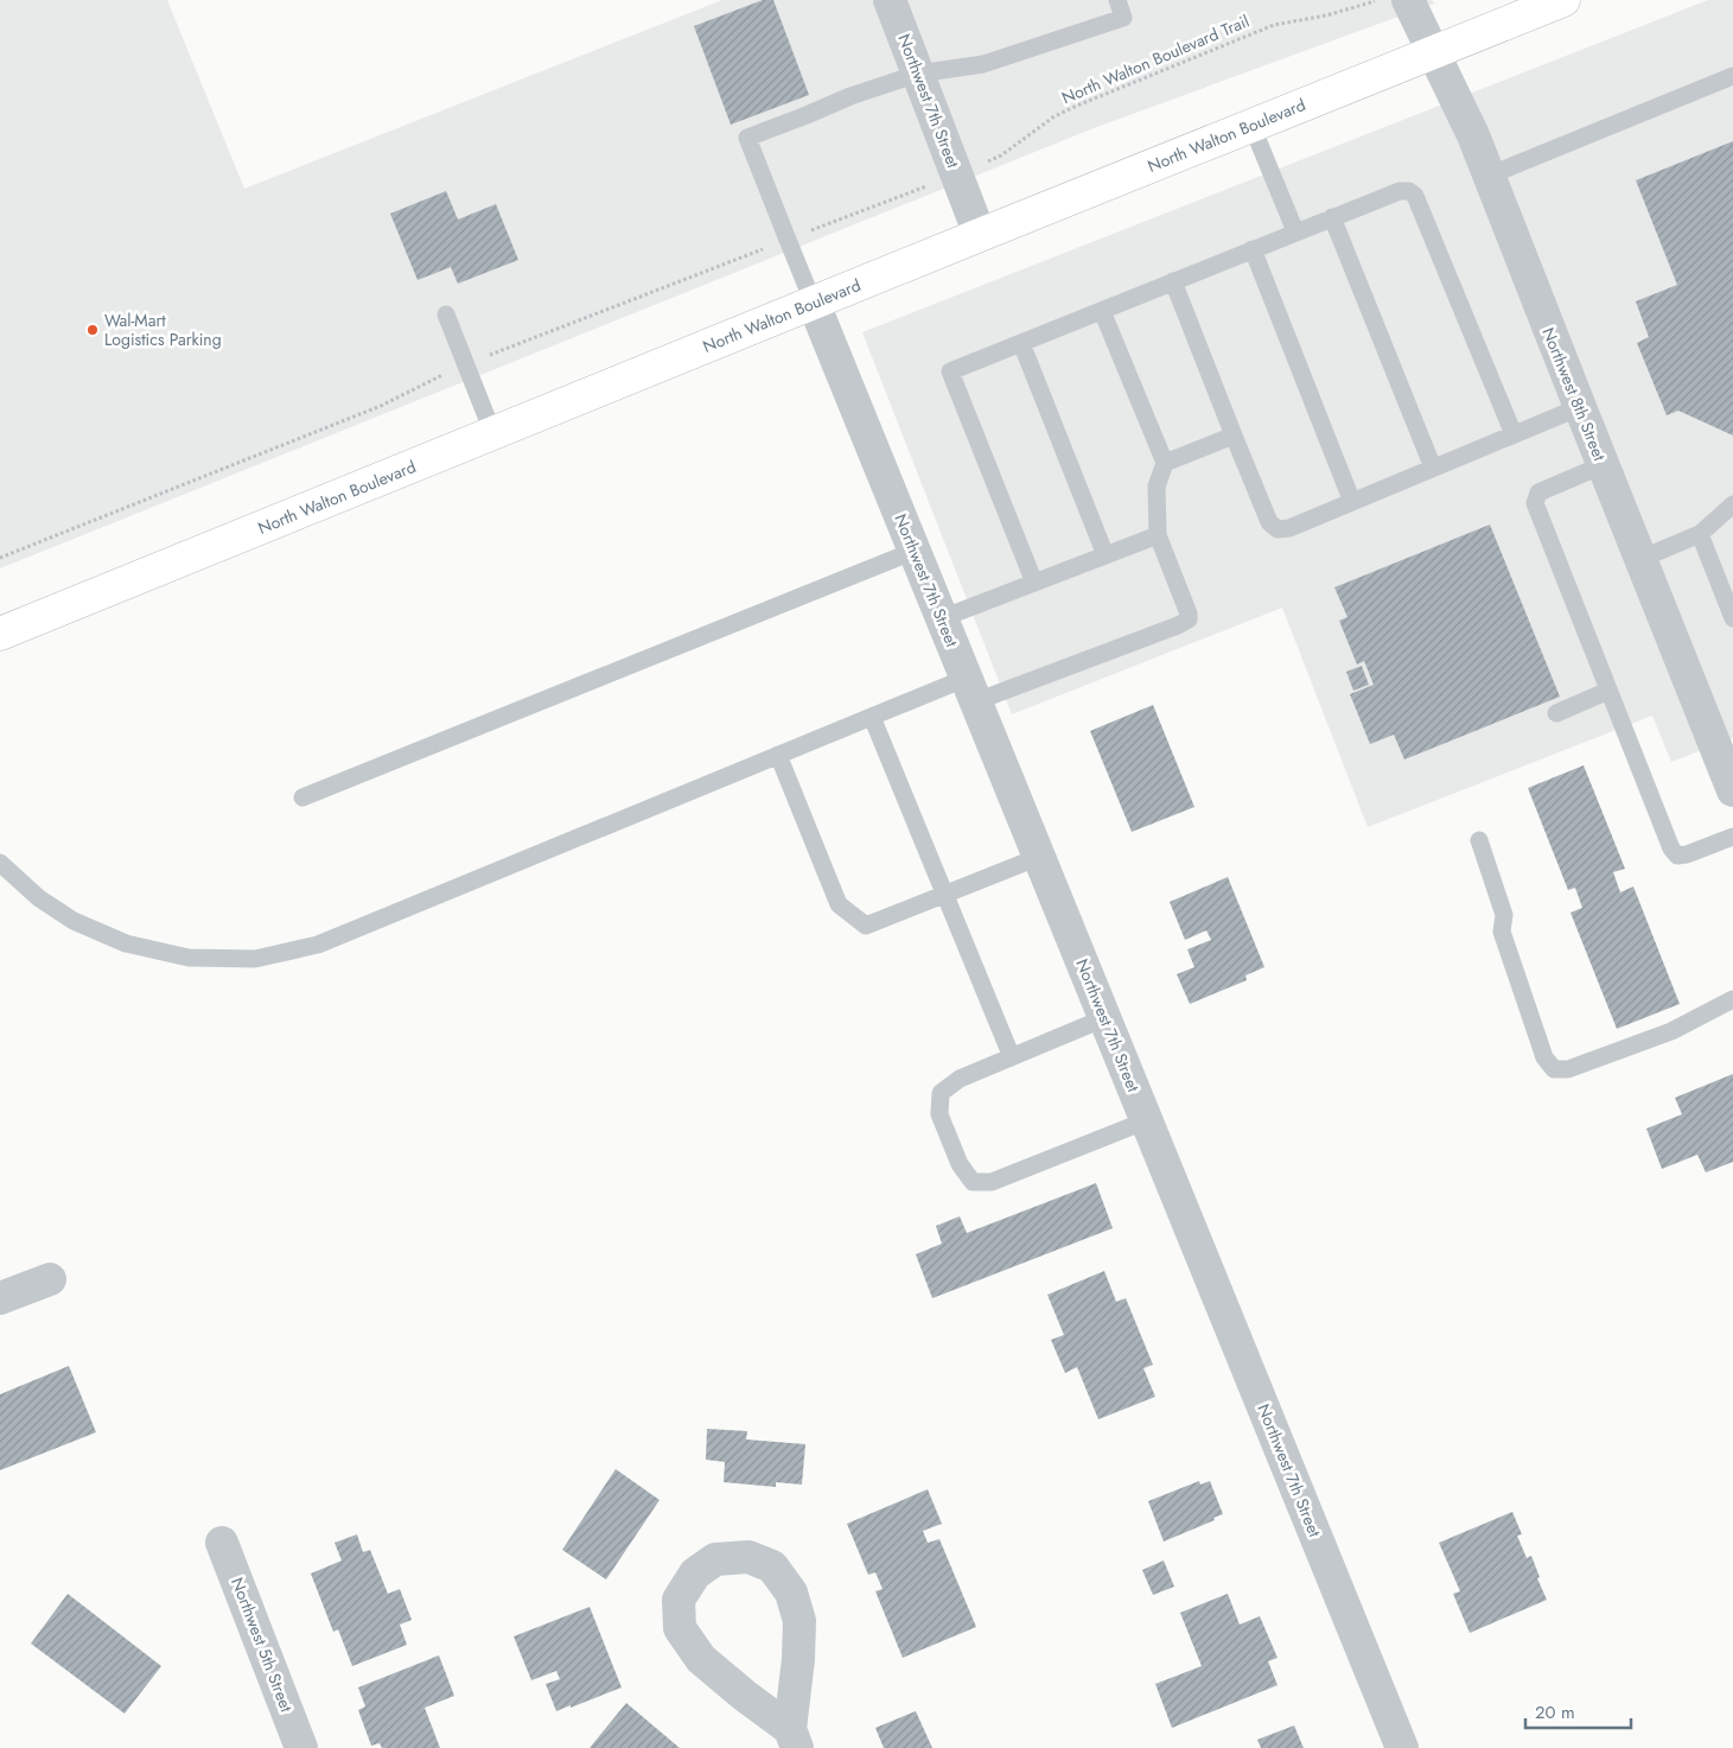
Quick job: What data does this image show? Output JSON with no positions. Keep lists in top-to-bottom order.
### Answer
{
  "streets": {
    "main road": ["North Walton Boulevard"],
    "street": ["Northwest 7th Street", "Northwest 8th Street", "Northwest 5th Street"],
    "path": ["North Walton Boulevard Trail"]
  },
  "crossings": [
    ["Northwest 7th Street", "North Walton Boulevard"],
    ["North Walton Boulevard", "Northwest 8th Street"]
  ],
  "places": ["Wal-Mart Logistics Parking"],
  "scale_bar": "20 m"
}
